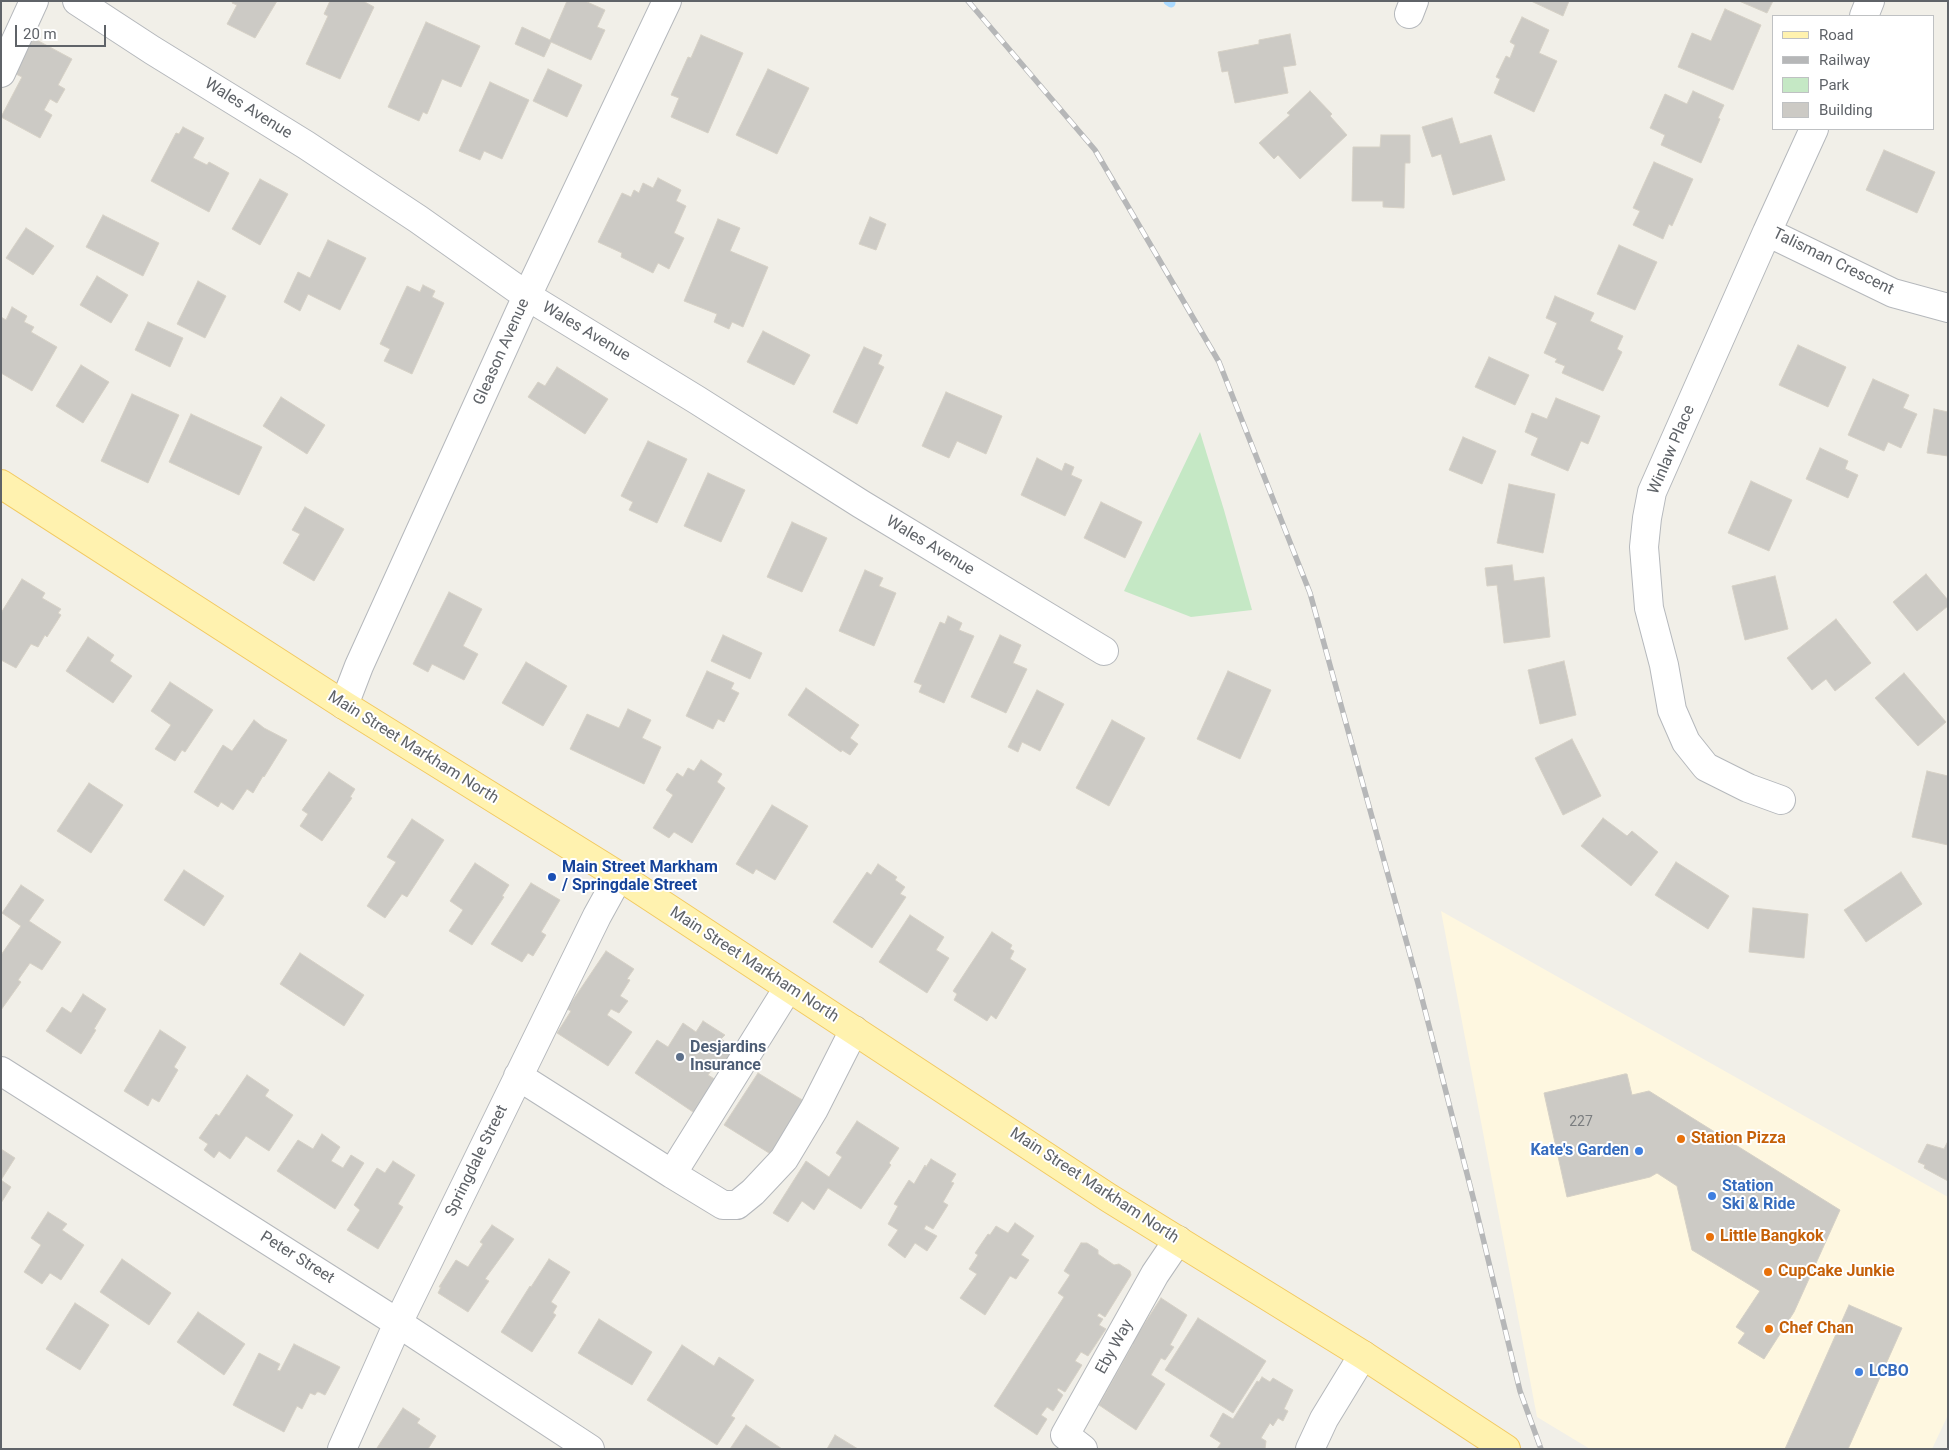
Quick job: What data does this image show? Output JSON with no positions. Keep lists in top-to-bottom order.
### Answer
{
  "streets": {
    "main road": ["Main Street Markham North"],
    "street": [
      "Wales Avenue",
      "Talisman Crescent",
      "Gleason Avenue",
      "Winlaw Place",
      "Springdale Street",
      "Peter Street",
      "Eby Way"
    ]
  },
  "crossings": [
    ["Wales Avenue", "Gleason Avenue"],
    ["Talisman Crescent", "Winlaw Place"],
    ["Gleason Avenue", "Main Street Markham North"],
    ["Main Street Markham North", "Springdale Street"],
    ["Main Street Markham North", "Eby Way"],
    ["Springdale Street", "Peter Street"]
  ],
  "places": [
    "Main Street Markham / Springdale Street",
    "Desjardins Insurance",
    "Station Pizza",
    "Kate's Garden",
    "Station Ski & Ride",
    "Little Bangkok",
    "CupCake Junkie",
    "Chef Chan",
    "LCBO"
  ],
  "house_numbers": ["227"],
  "legend": [
    "Road",
    "Railway",
    "Park",
    "Building"
  ],
  "scale_bar": "20 m"
}
